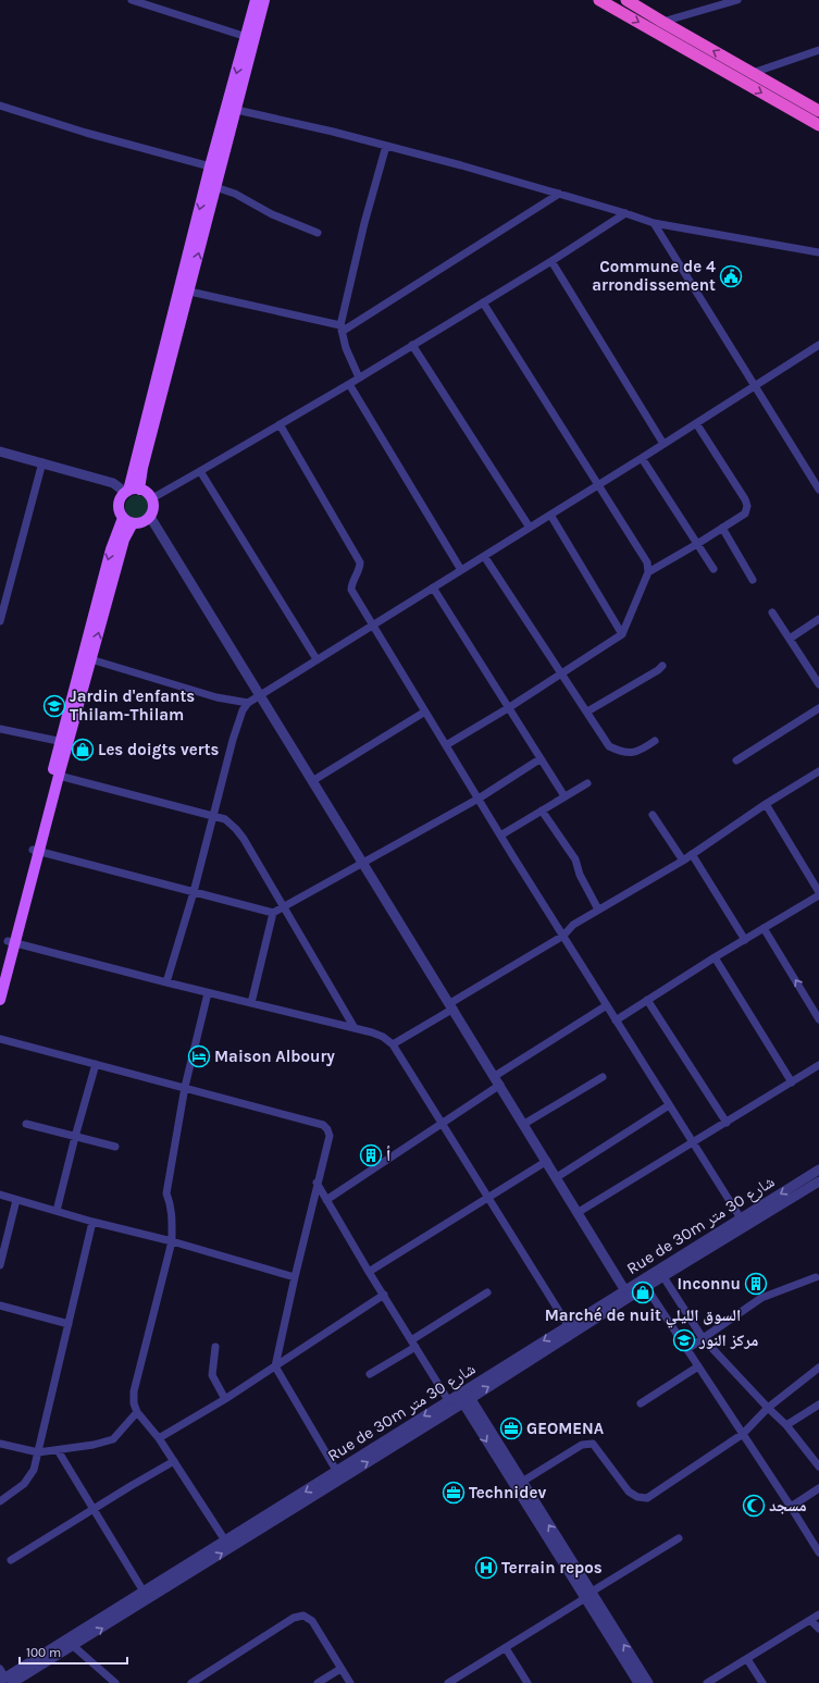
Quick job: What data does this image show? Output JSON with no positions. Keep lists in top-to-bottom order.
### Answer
{
  "streets": {
    "street": ["Rue de 30m شارع 30 متر"]
  },
  "places": {
    "public building": ["Commune de 4 arrondissement"],
    "school or university": ["Jardin d'enfants Thilam-Thilam", "مركز النور"],
    "shop": ["Les doigts verts", "Marché de nuit السوق الليلي"],
    "hotel": ["Maison Alboury"],
    "building": ["أ", "Inconnu"],
    "office": ["GEOMENA", "Technidev"],
    "mosque": ["مسجد"],
    "hospital": ["Terrain repos"]
  },
  "scale_bar": "100 m"
}
